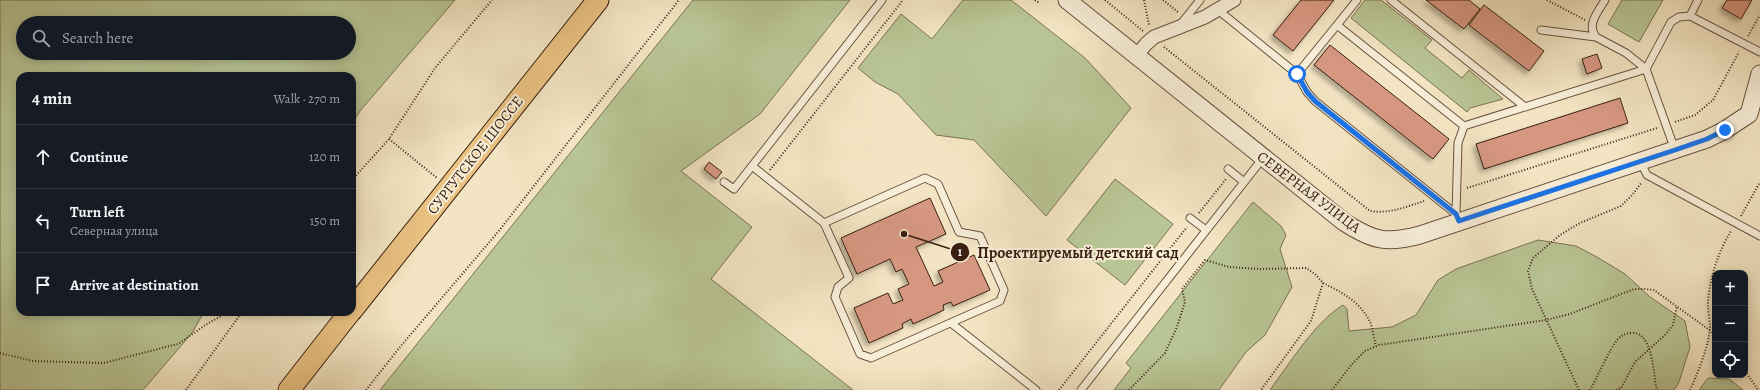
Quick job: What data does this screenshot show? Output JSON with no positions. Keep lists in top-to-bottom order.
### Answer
{
  "streets": {
    "main road": ["СУРГУТСКОЕ ШОССЕ"],
    "street": ["СЕВЕРНАЯ УЛИЦА"]
  },
  "places": ["Проектируемый детский сад"],
  "page": {
    "search": "Search here",
    "heading": ["4 min", "Walk · 270 m"],
    "list": [
      ["Continue", "120 m"],
      ["Turn left", "Северная улица", "150 m"],
      "Arrive at destination"
    ],
    "map_buttons": ["+", "−"]
  }
}
